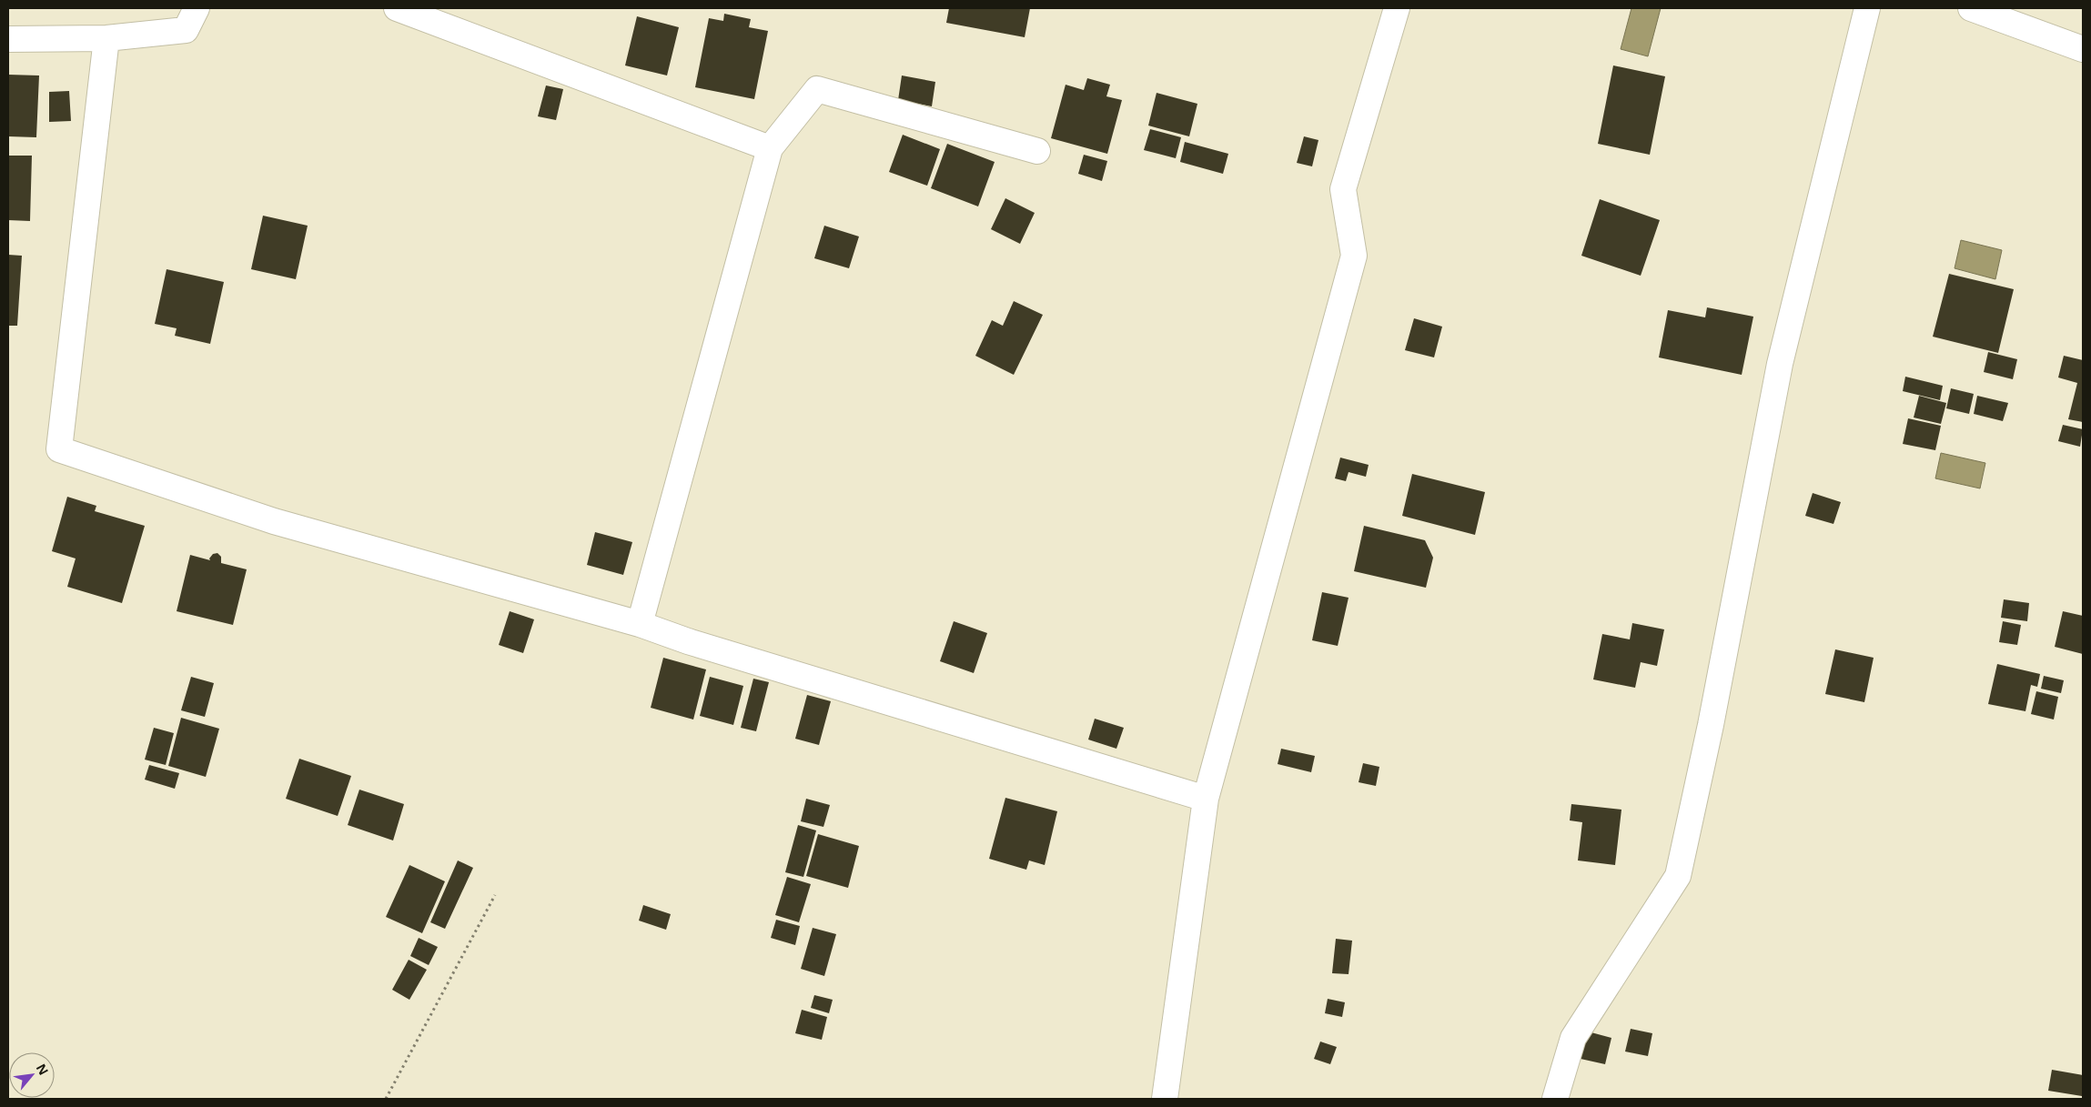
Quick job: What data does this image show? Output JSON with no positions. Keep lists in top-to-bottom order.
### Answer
{
  "north": "top right"
}
